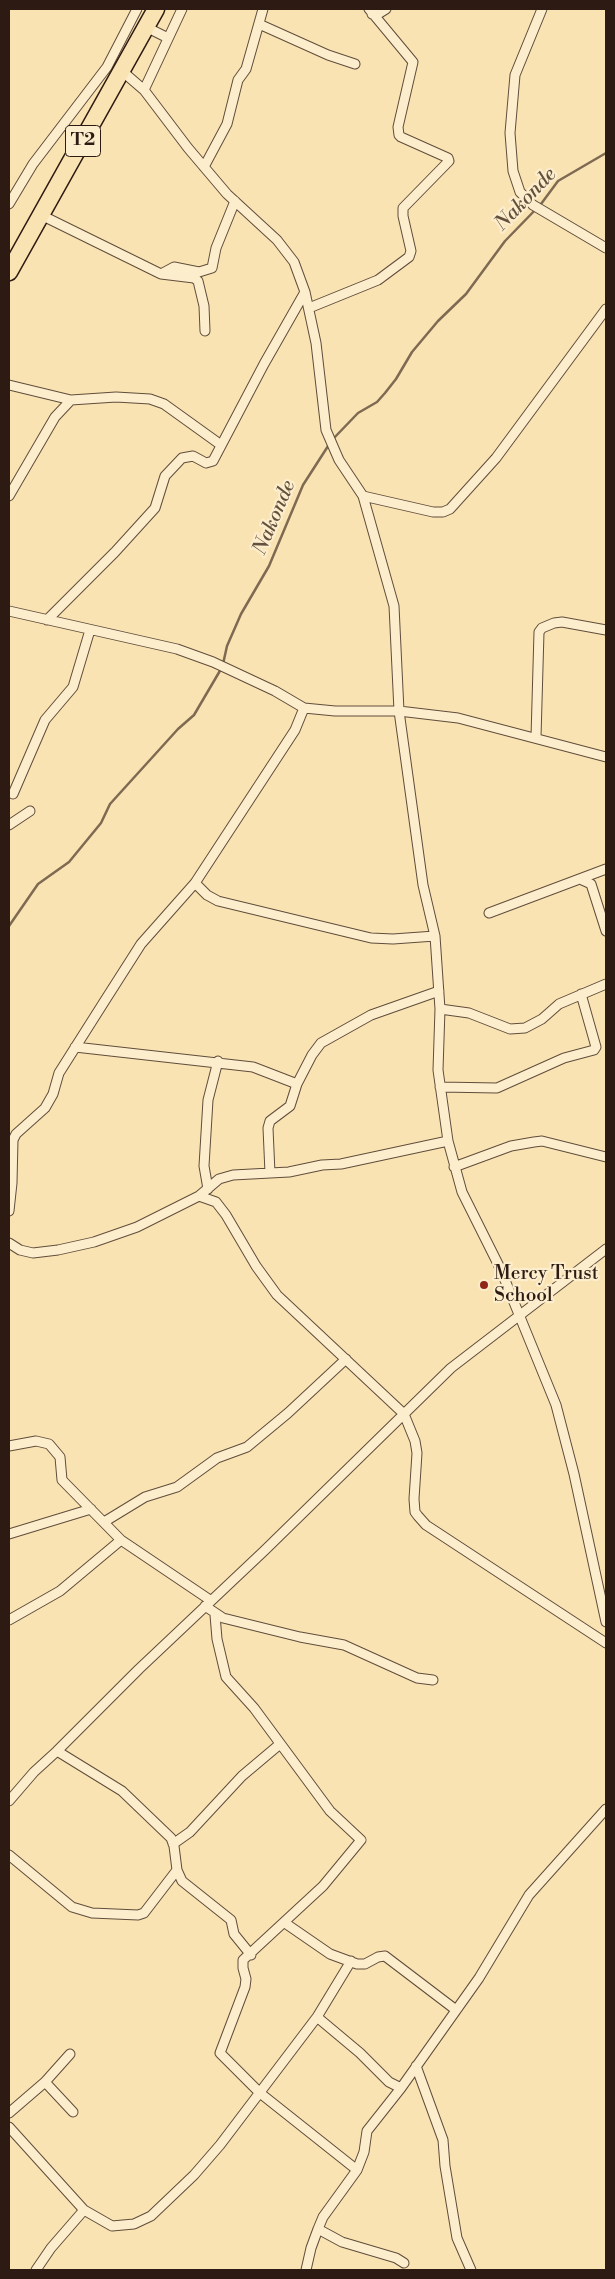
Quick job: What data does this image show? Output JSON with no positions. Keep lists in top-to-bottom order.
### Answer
{
  "streets": {
    "highway": ["T2"]
  },
  "water": ["Nakonde"],
  "places": ["Mercy Trust School"]
}
